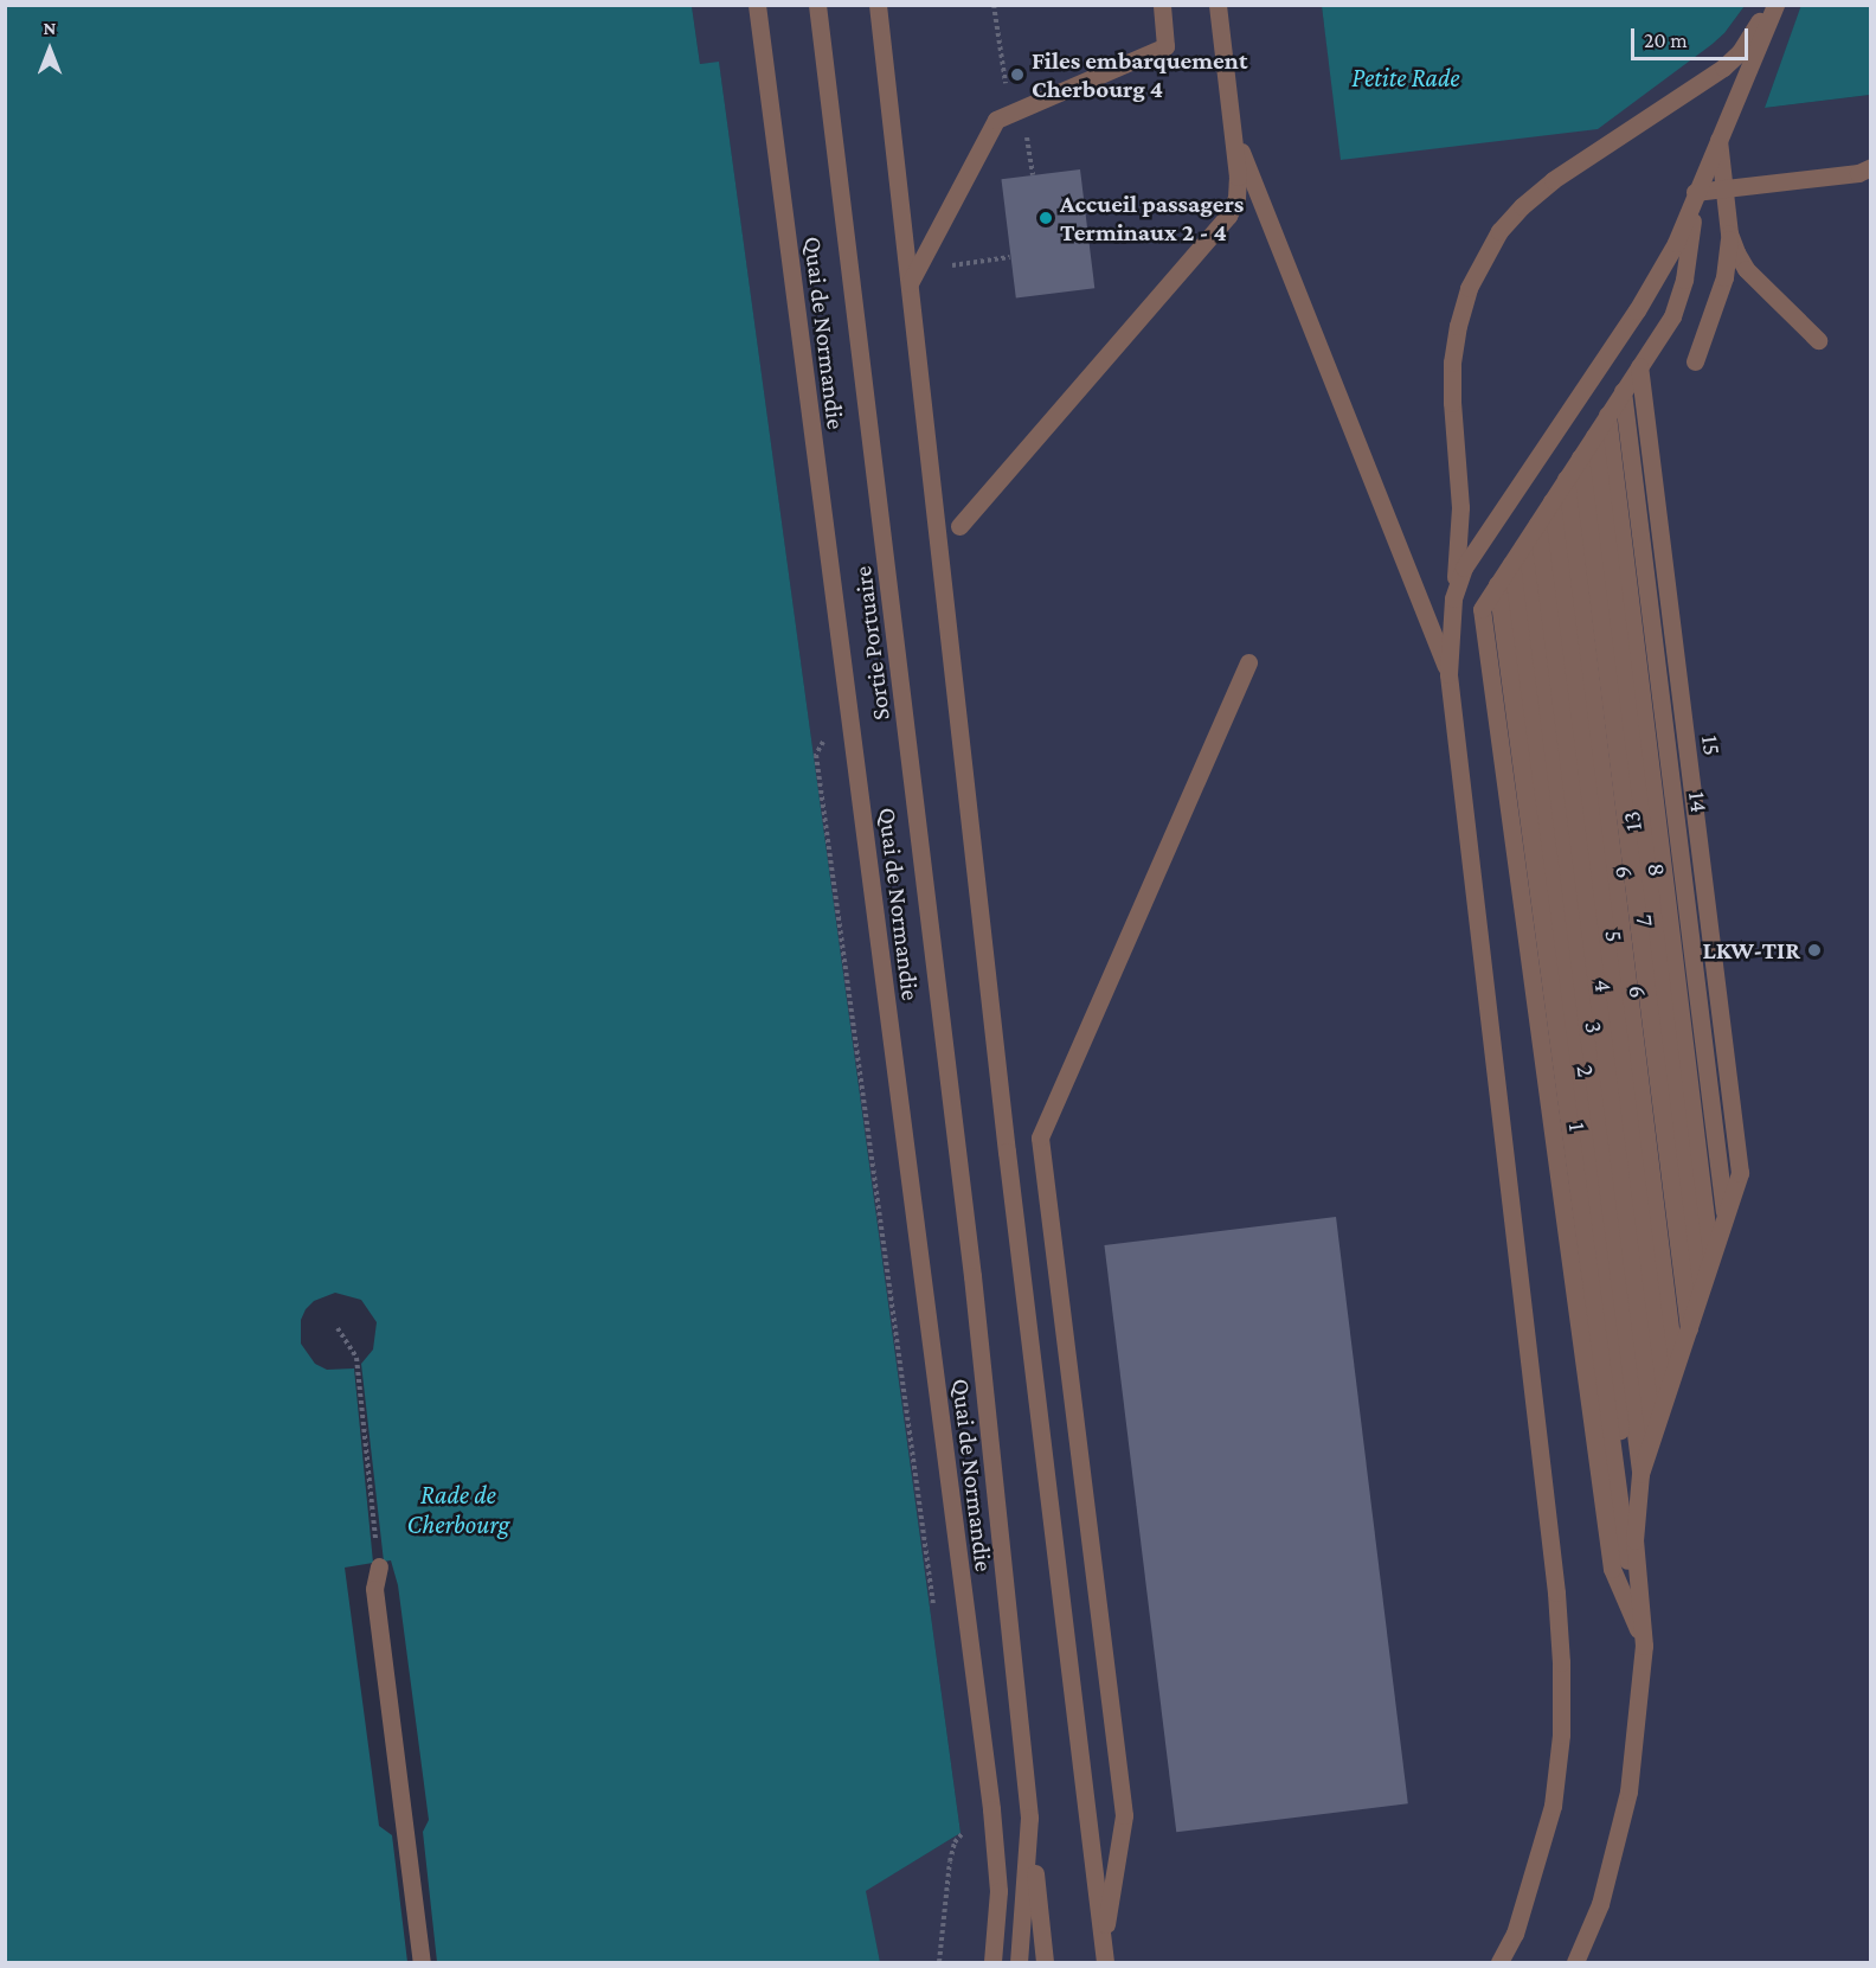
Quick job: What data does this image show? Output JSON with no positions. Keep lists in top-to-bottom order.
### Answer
{
  "streets": {
    "lane": [
      "Quai de Normandie",
      "Sortie Portuaire",
      "15",
      "14",
      "13",
      "8",
      "9",
      "7",
      "5",
      "4",
      "6",
      "3",
      "2",
      "1"
    ]
  },
  "crossings": [
    ["15", "14"],
    ["2", "1"]
  ],
  "water": ["Petite Rade", "Rade de Cherbourg"],
  "places": ["Files embarquement Cherbourg 4", "Accueil passagers Terminaux 2 - 4", "LKW-TIR"],
  "scale_bar": "20 m",
  "north": "top"
}
